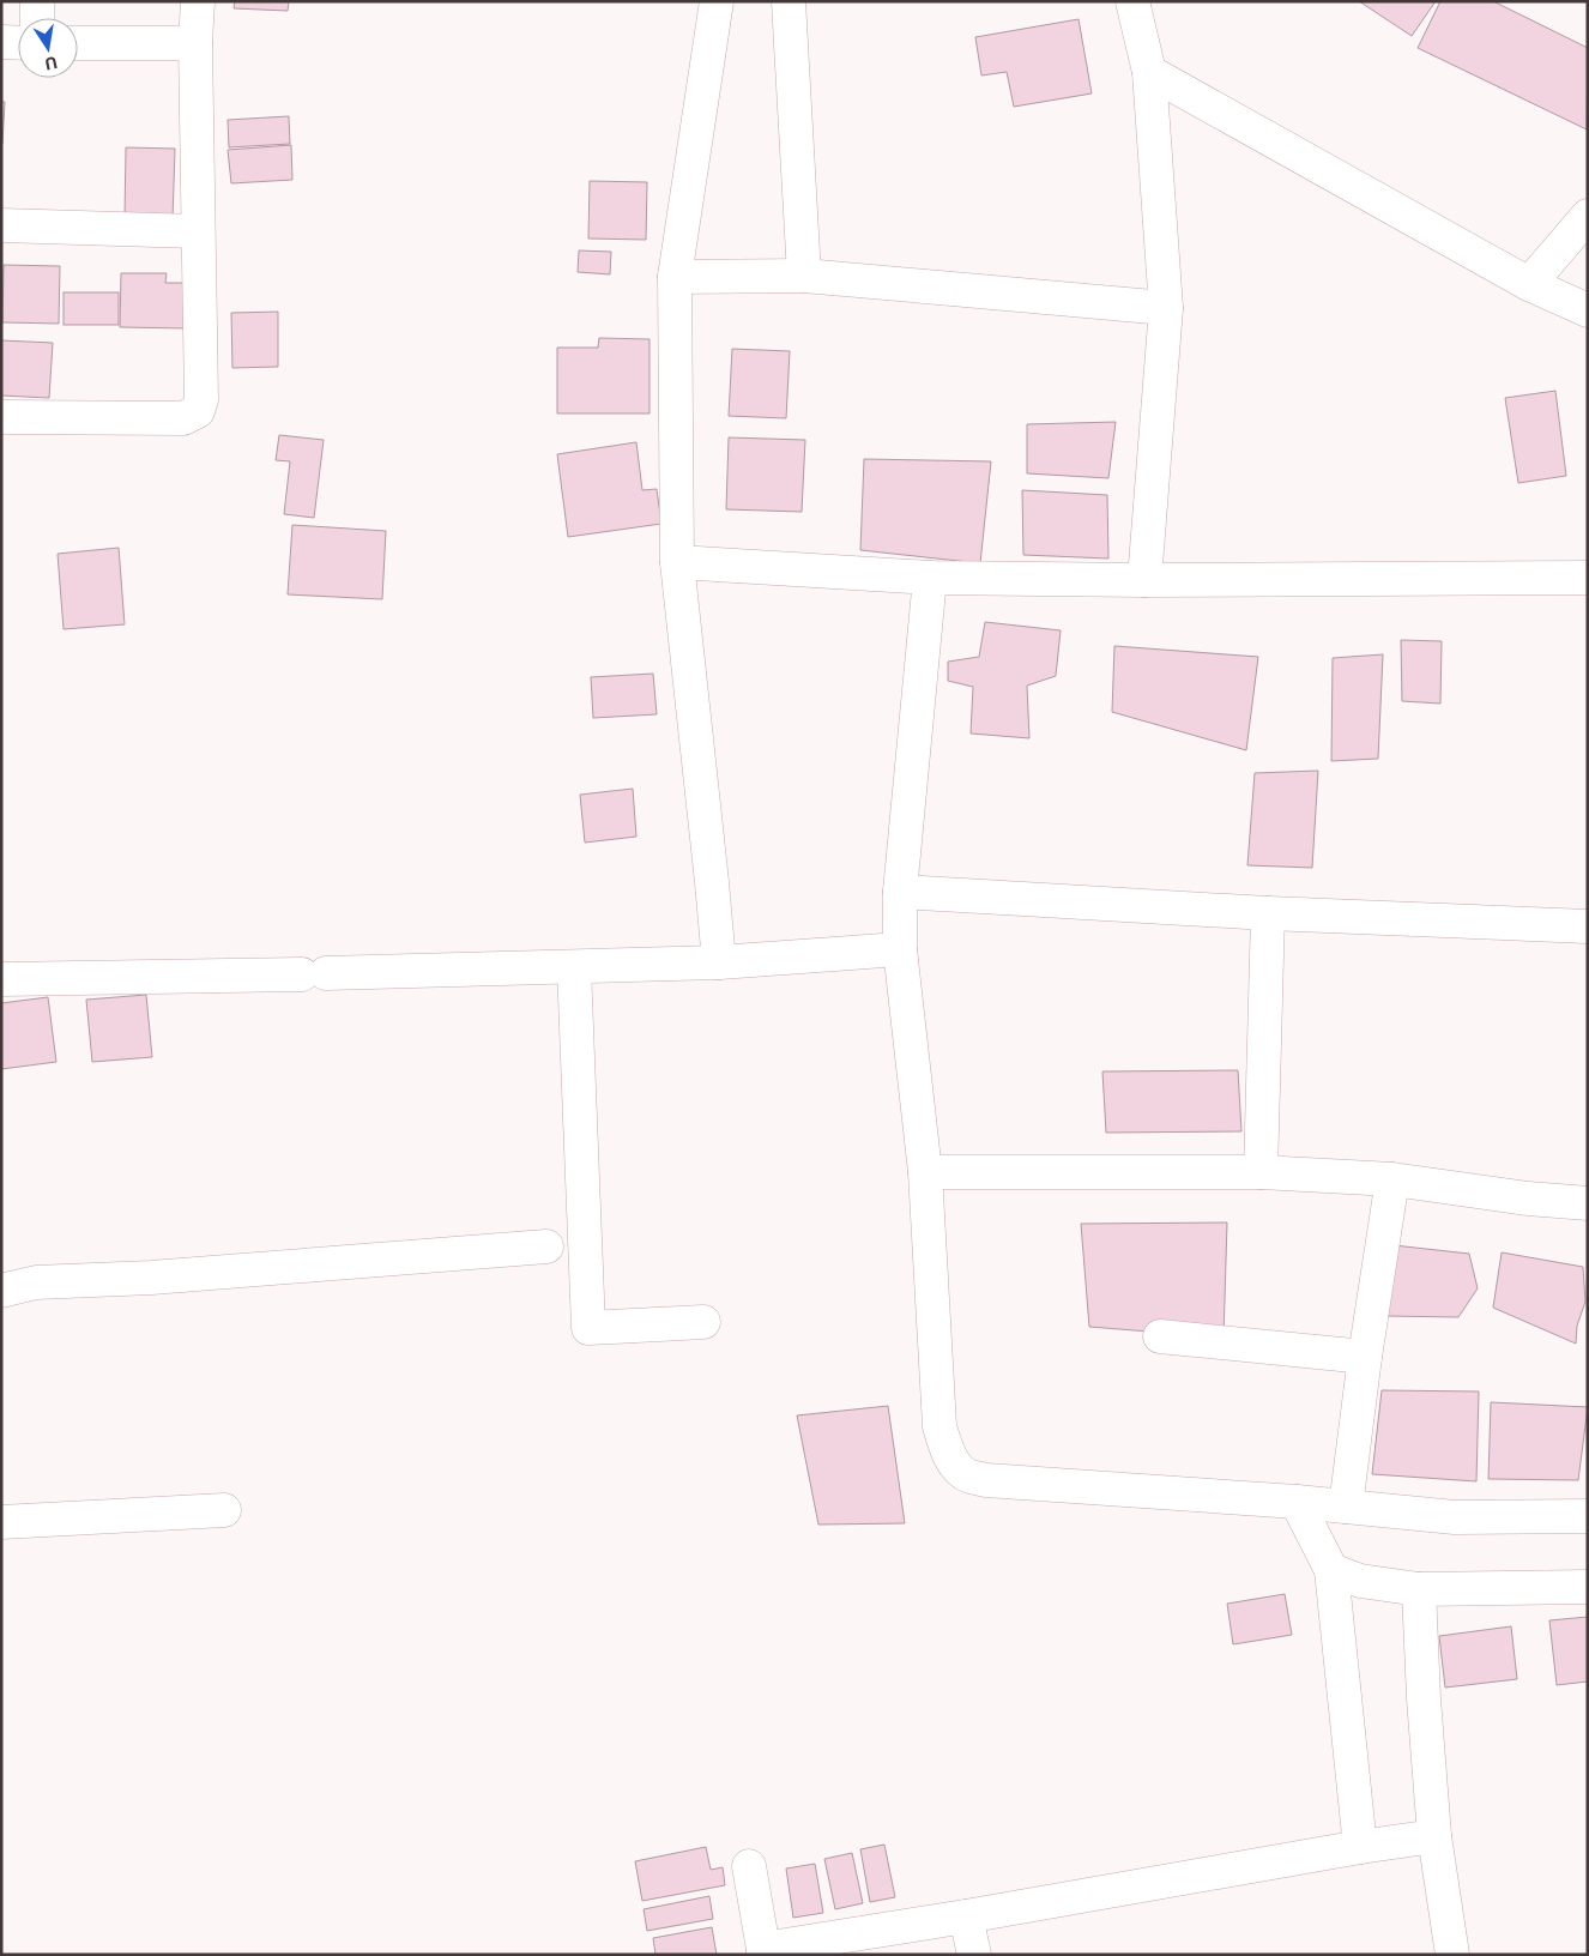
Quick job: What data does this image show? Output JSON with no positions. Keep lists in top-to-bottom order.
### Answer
{
  "north": "bottom"
}
